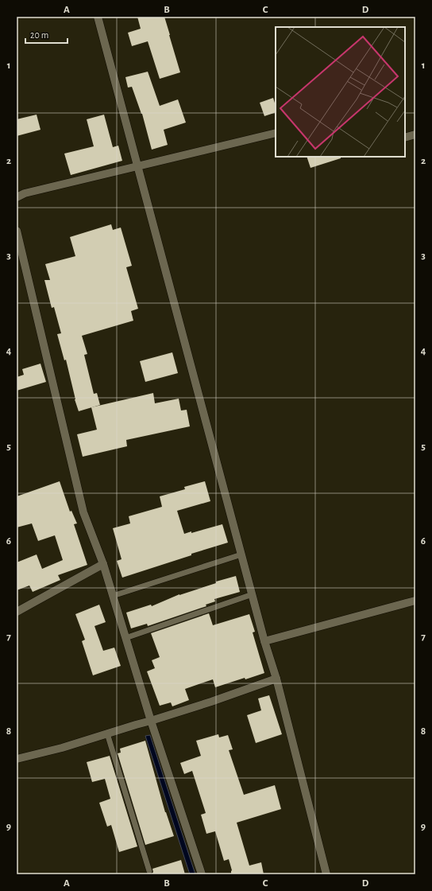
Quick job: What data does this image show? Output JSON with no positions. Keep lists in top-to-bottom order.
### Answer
{
  "scale_bar": "20 m",
  "grid": {
    "columns": [
      "A",
      "B",
      "C",
      "D"
    ],
    "rows": [
      "1",
      "2",
      "3",
      "4",
      "5",
      "6",
      "7",
      "8",
      "9"
    ]
  }
}
